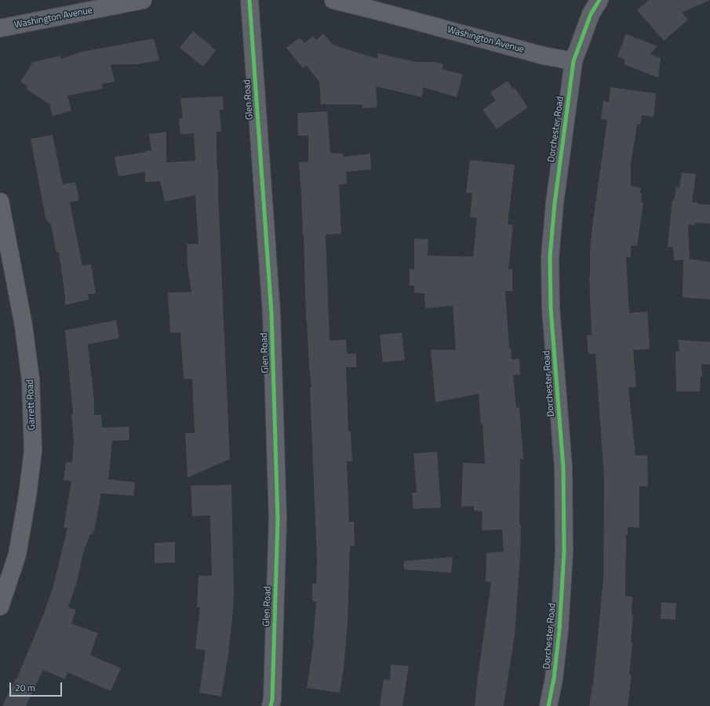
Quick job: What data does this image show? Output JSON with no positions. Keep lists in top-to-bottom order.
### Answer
{
  "streets": {
    "street": [
      "Washington Avenue",
      "Glen Road",
      "Dorchester Road",
      "Garrett Road"
    ]
  },
  "crossings": [
    ["Washington Avenue", "Dorchester Road"]
  ],
  "scale_bar": "20 m"
}
